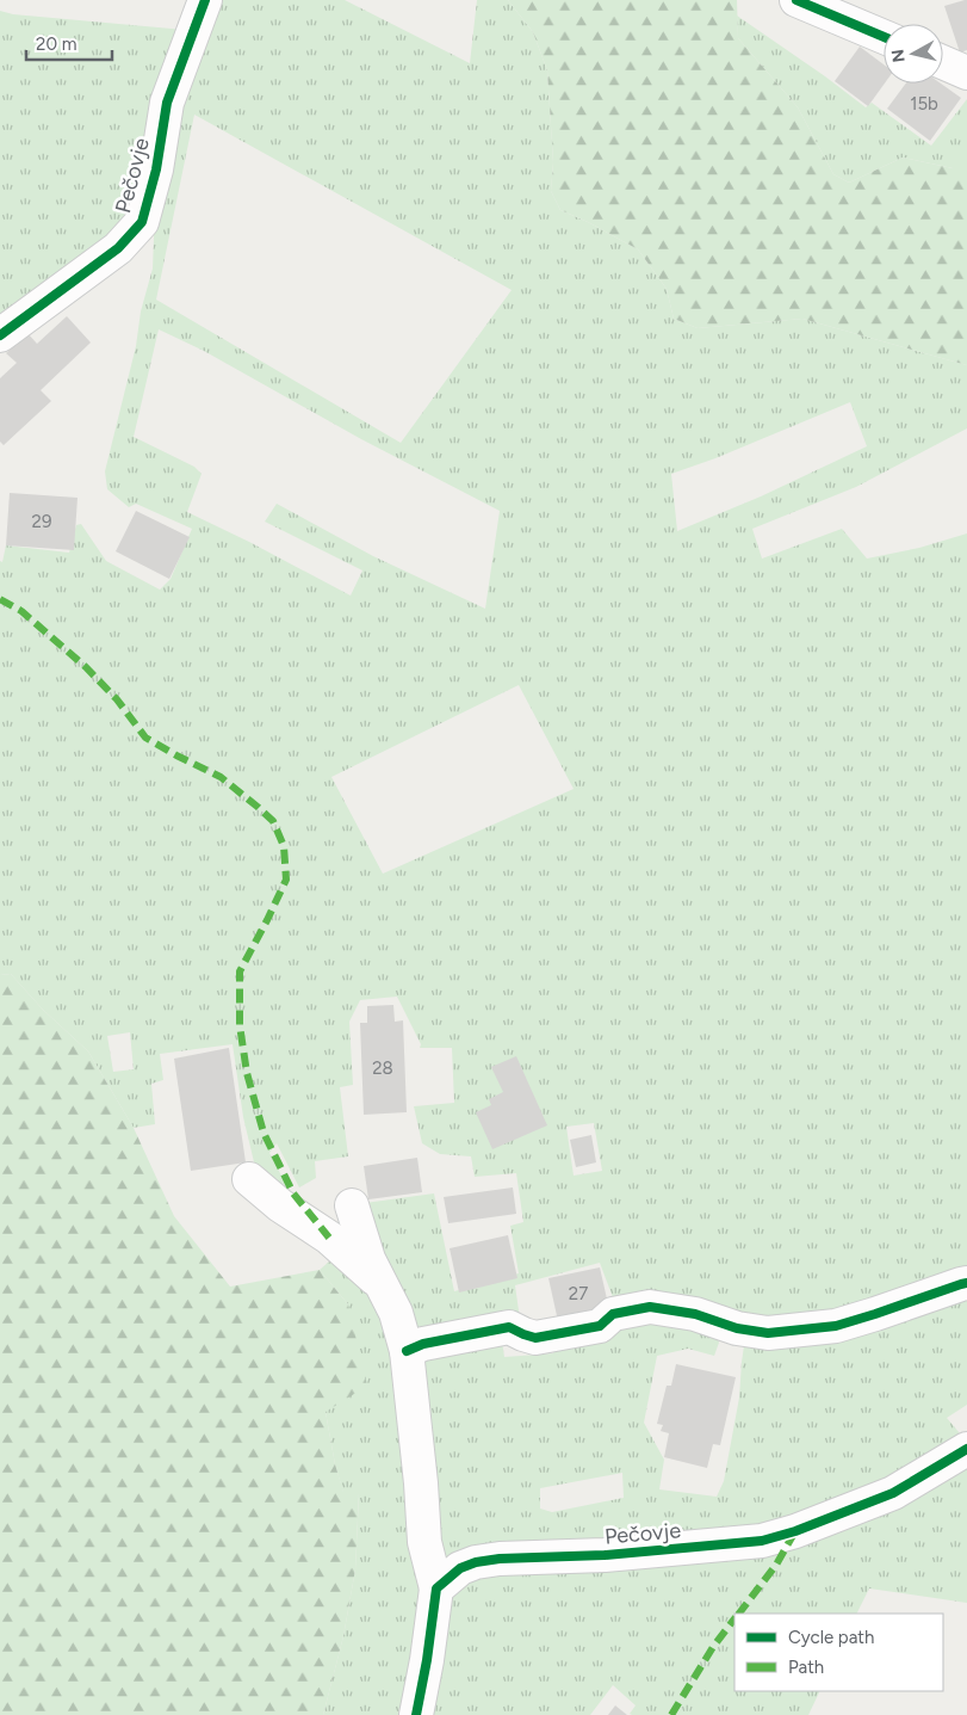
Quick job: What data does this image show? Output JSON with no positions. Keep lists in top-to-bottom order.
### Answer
{
  "streets": {
    "street": ["Pečovje"]
  },
  "house_numbers": [
    "15b",
    "29",
    "28",
    "27"
  ],
  "legend": ["Cycle path", "Path"],
  "scale_bar": "20 m",
  "north": "left"
}
